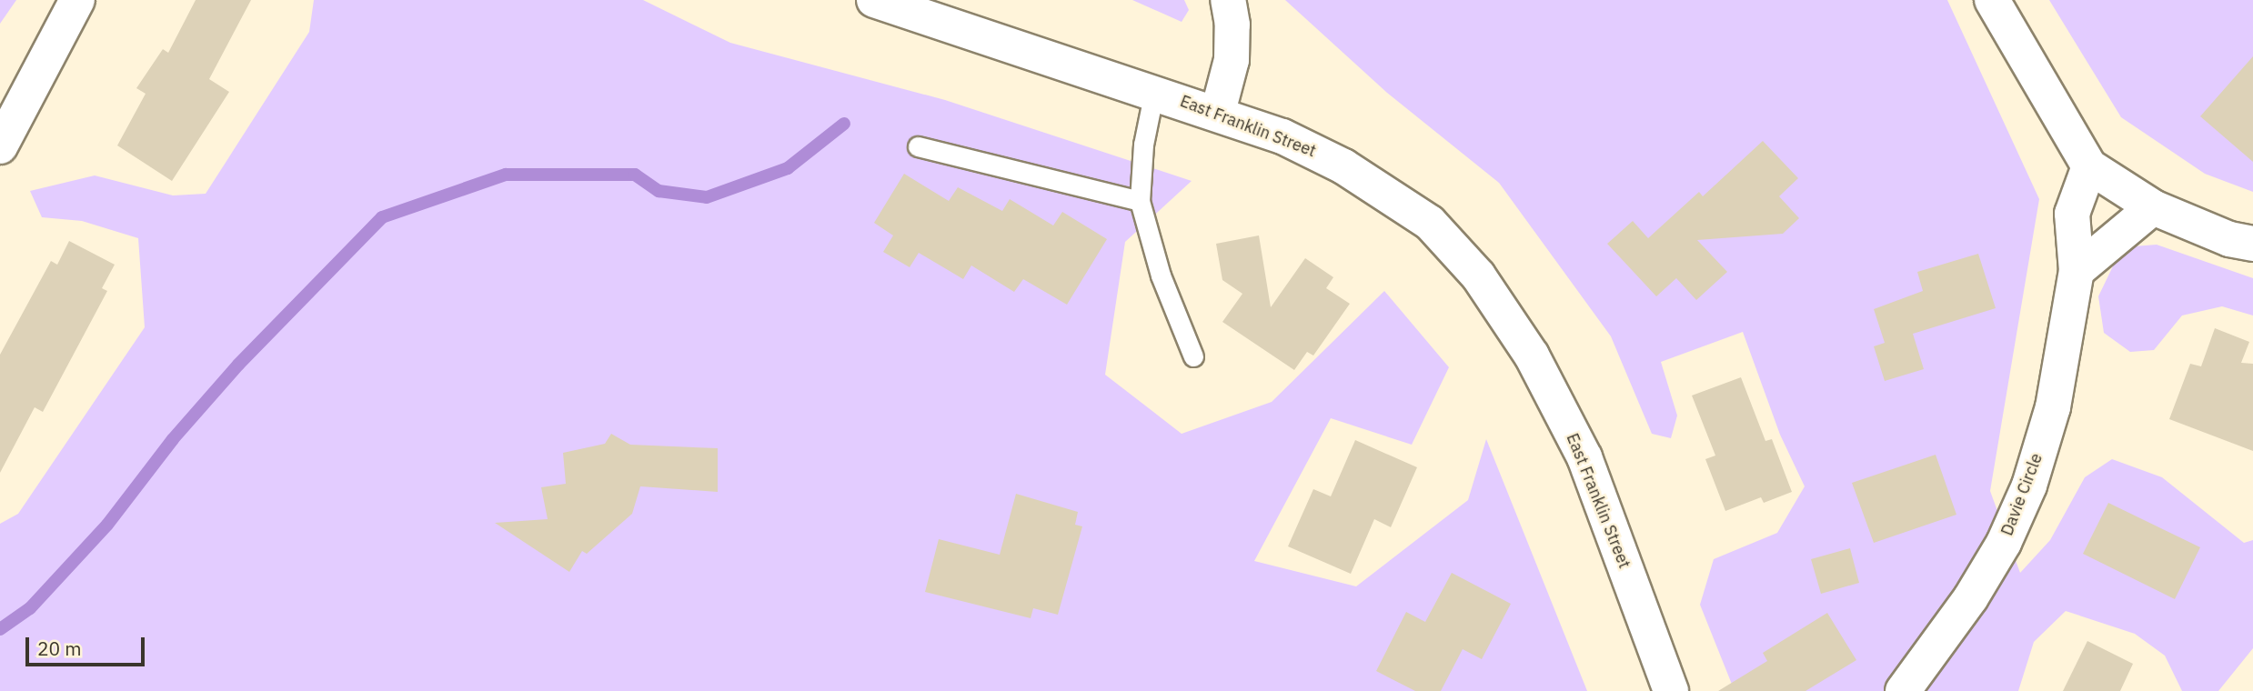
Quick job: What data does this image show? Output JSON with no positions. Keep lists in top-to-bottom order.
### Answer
{
  "streets": {
    "street": ["East Franklin Street", "Davie Circle"]
  },
  "scale_bar": "20 m"
}
